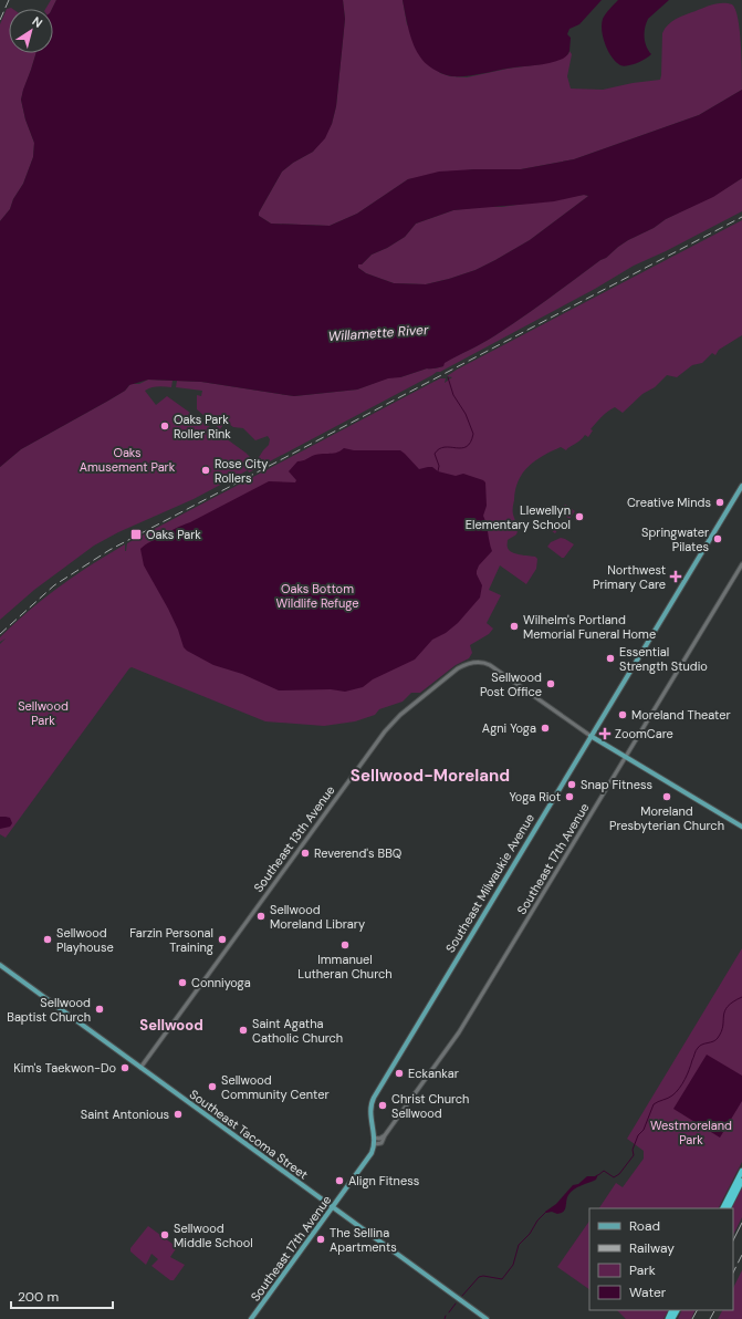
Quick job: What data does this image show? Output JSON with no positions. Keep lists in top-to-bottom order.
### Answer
{
  "streets": {
    "main road": ["Southeast 17th Avenue", "Southeast Milwaukie Avenue", "Southeast Tacoma Street"],
    "street": ["Southeast 13th Avenue"]
  },
  "crossings": [
    ["Southeast 13th Avenue", "Southeast Milwaukie Avenue"],
    ["Southeast 13th Avenue", "Southeast Tacoma Street"],
    ["Southeast 17th Avenue", "Southeast Tacoma Street"]
  ],
  "districts": ["Sellwood-Moreland", "Sellwood"],
  "water": ["Willamette River"],
  "parks": [
    "Oaks Amusement Park",
    "Oaks Bottom Wildlife Refuge",
    "Sellwood Park",
    "Westmoreland Park"
  ],
  "places": {
    "other": [
      "Oaks Park Roller Rink",
      "Rose City Rollers",
      "Creative Minds",
      "Llewellyn Elementary School",
      "Springwater Pilates",
      "Wilhelm's Portland Memorial Funeral Home",
      "Essential Strength Studio",
      "Sellwood Post Office",
      "Moreland Theater",
      "Agni Yoga",
      "Snap Fitness",
      "Yoga Riot",
      "Moreland Presbyterian Church",
      "Reverend's BBQ",
      "Sellwood Moreland Library",
      "Sellwood Playhouse",
      "Farzin Personal Training",
      "Immanuel Lutheran Church",
      "Conniyoga",
      "Sellwood Baptist Church",
      "Saint Agatha Catholic Church",
      "Kim's Taekwon-Do",
      "Eckankar",
      "Sellwood Community Center",
      "Christ Church Sellwood",
      "Saint Antonious",
      "Align Fitness",
      "Sellwood Middle School",
      "The Sellina Apartments"
    ],
    "transit": ["Oaks Park"],
    "health": ["Northwest Primary Care", "ZoomCare"]
  },
  "legend": [
    "Road",
    "Railway",
    "Park",
    "Water"
  ],
  "scale_bar": "200 m",
  "north": "top right"
}
